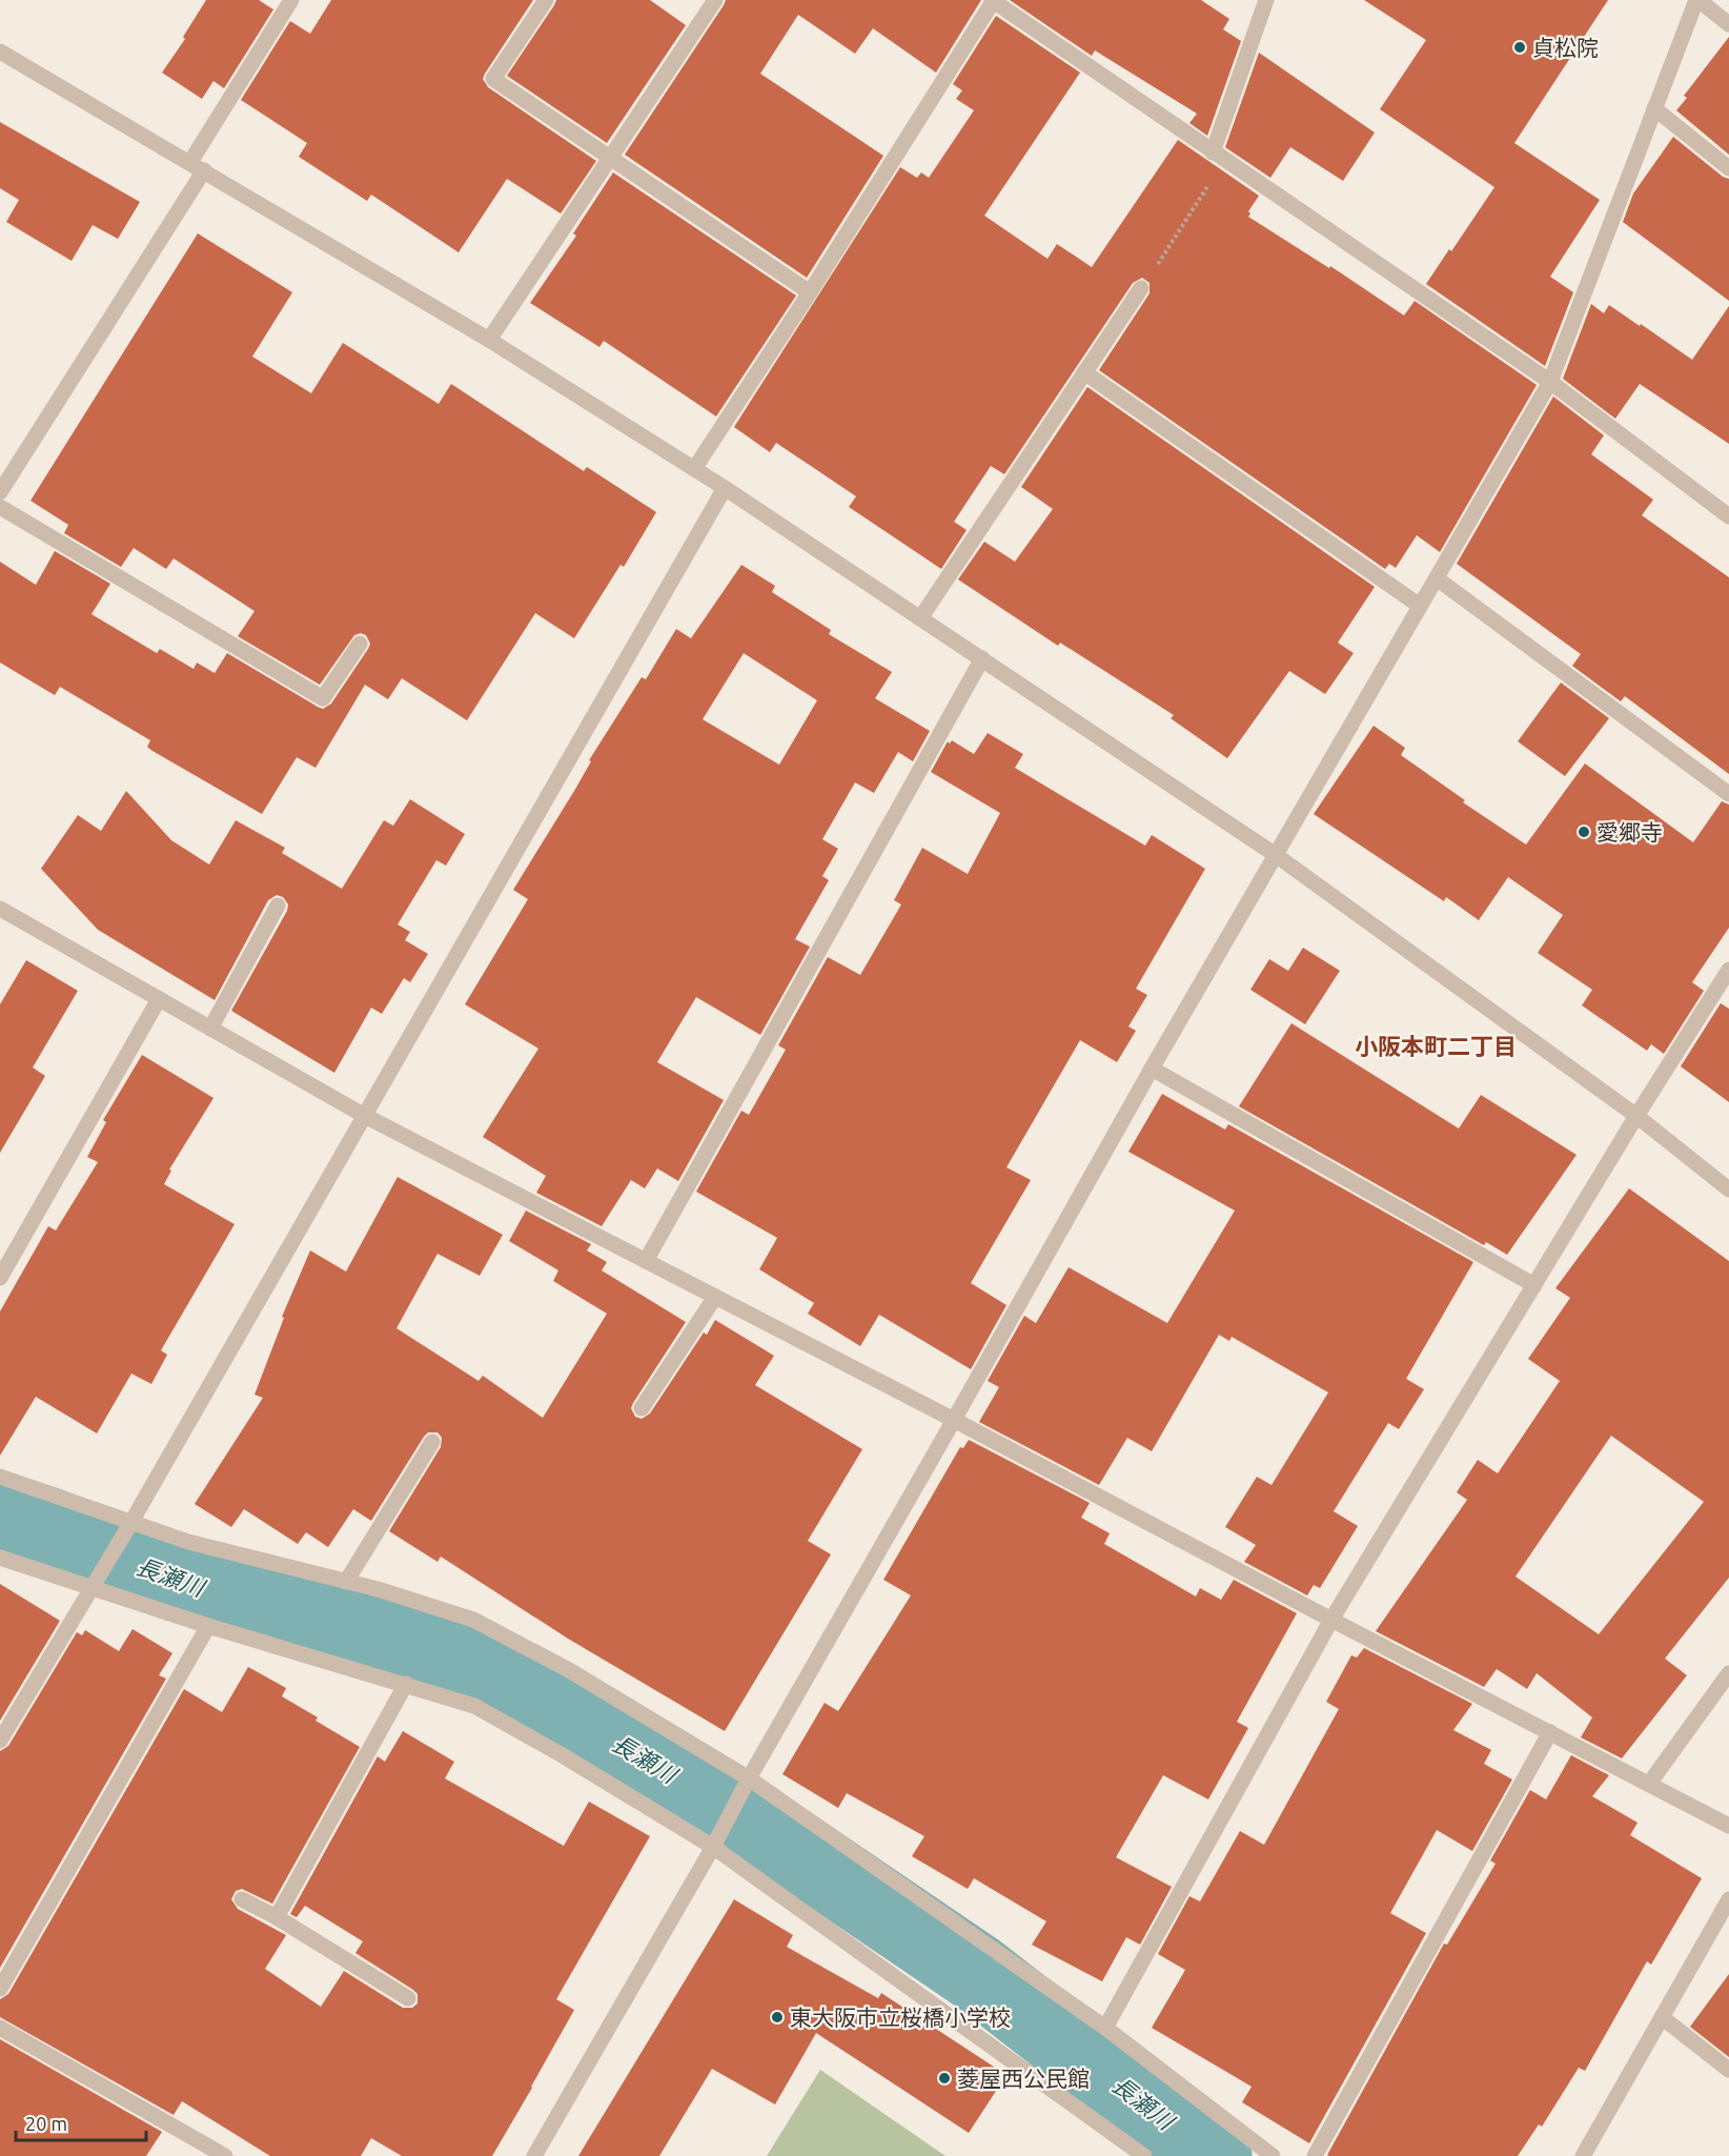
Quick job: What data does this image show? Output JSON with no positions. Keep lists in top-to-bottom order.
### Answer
{
  "districts": ["小阪本町二丁目"],
  "water": ["長瀬川"],
  "places": [
    "貞松院",
    "愛郷寺",
    "東大阪市立桜橋小学校",
    "菱屋西公民館"
  ],
  "scale_bar": "20 m"
}
